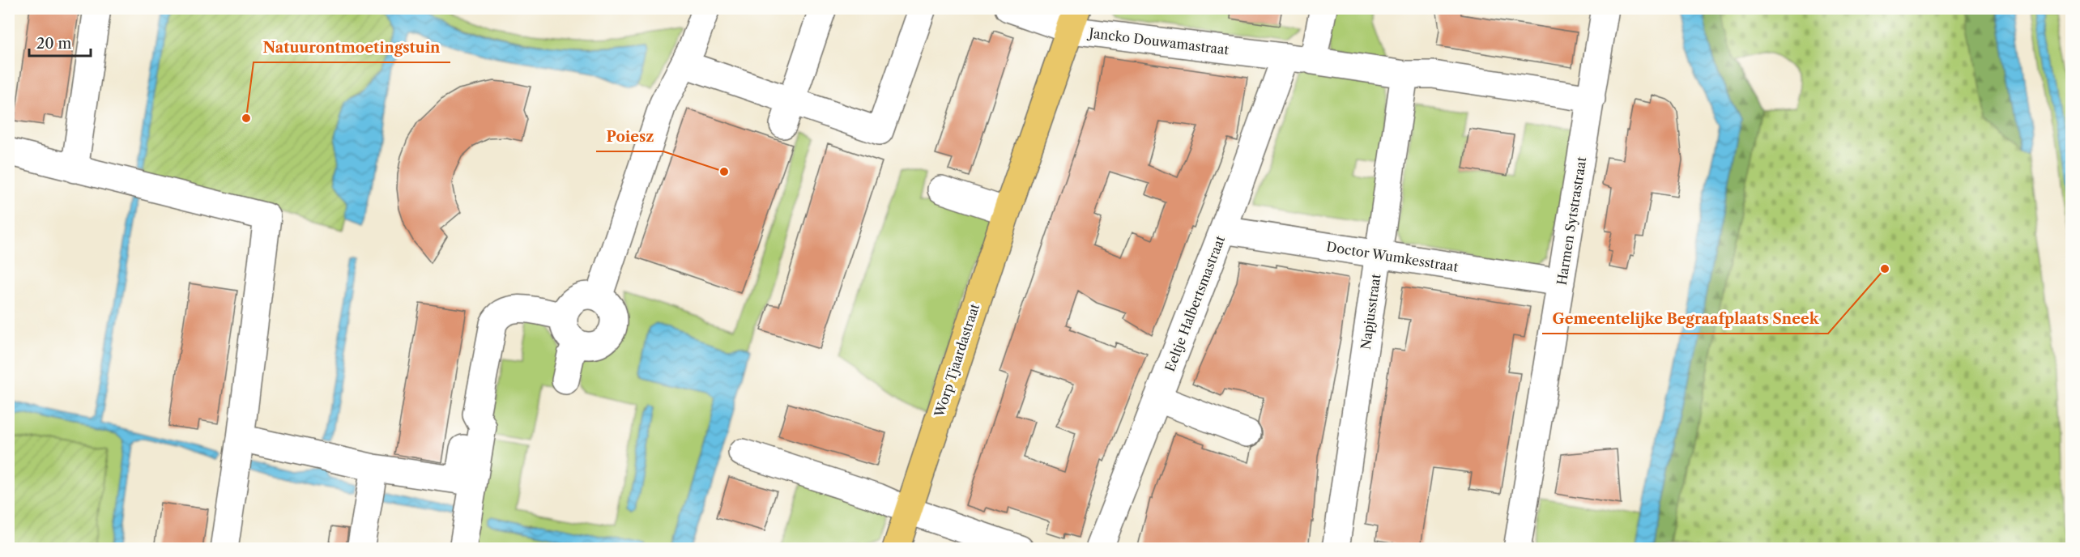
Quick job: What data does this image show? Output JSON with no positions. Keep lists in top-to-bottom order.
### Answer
{
  "streets": {
    "main road": ["Worp Tjaardastraat"],
    "street": [
      "Jancko Douwamastraat",
      "Harmen Sytstrastraat",
      "Doctor Wumkesstraat",
      "Eeltje Halbertsmastraat",
      "Napjusstraat"
    ]
  },
  "crossings": [
    ["Jancko Douwamastraat", "Eeltje Halbertsmastraat"],
    ["Jancko Douwamastraat", "Worp Tjaardastraat"],
    ["Harmen Sytstrastraat", "Doctor Wumkesstraat"],
    ["Doctor Wumkesstraat", "Eeltje Halbertsmastraat"],
    ["Doctor Wumkesstraat", "Napjusstraat"]
  ],
  "places": ["Natuurontmoetingstuin", "Poiesz", "Gemeentelijke Begraafplaats Sneek"],
  "scale_bar": "20 m"
}
